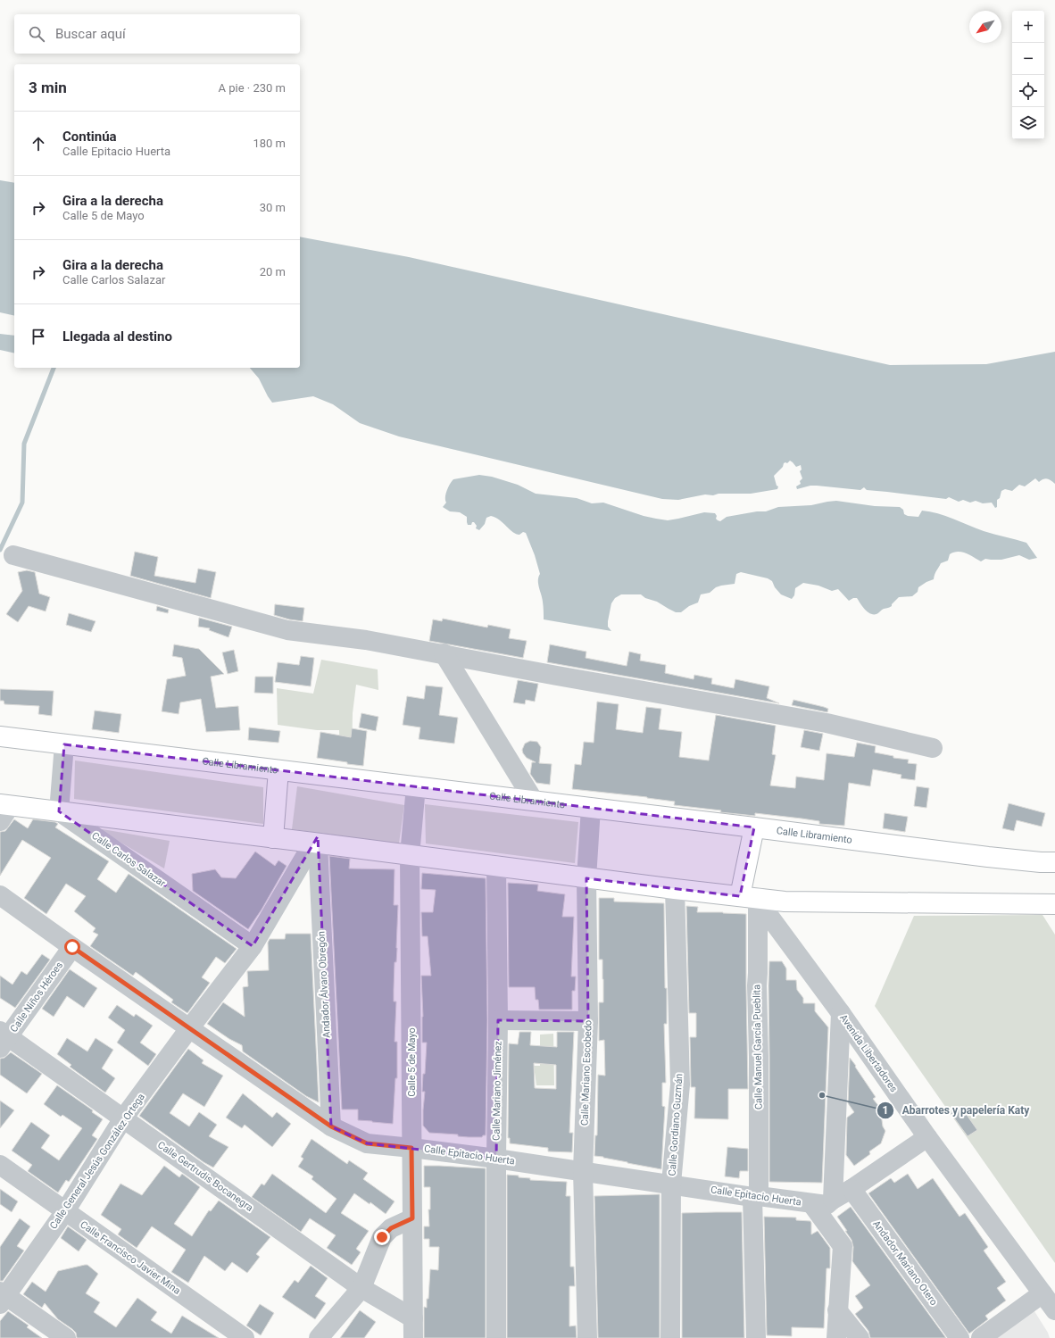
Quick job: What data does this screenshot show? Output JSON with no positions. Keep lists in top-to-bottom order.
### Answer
{
  "streets": {
    "highway": ["Calle Libramiento"],
    "street": [
      "Calle Carlos Salazar",
      "Andador Álvaro Obregón",
      "Calle Niños Héroes",
      "Calle Manuel García Pueblita",
      "Avenida Libertadores",
      "Calle 5 de Mayo",
      "Calle Mariano Escobedo",
      "Calle Mariano Jiménez",
      "Calle Gordiano Guzmán",
      "Calle Epitacio Huerta",
      "Calle General Jesús González Ortega",
      "Calle Gertrudis Bocanegra",
      "Calle Francisco Javier Mina",
      "Andador Mariano Otero"
    ]
  },
  "crossings": [
    ["Calle Libramiento", "Calle 5 de Mayo"],
    ["Calle Libramiento", "Calle Mariano Escobedo"],
    ["Calle Carlos Salazar", "Calle General Jesús González Ortega"],
    ["Andador Álvaro Obregón", "Calle Epitacio Huerta"],
    ["Andador Álvaro Obregón", "Calle General Jesús González Ortega"],
    ["Calle Niños Héroes", "Calle Epitacio Huerta"],
    ["Calle Niños Héroes", "Calle Gertrudis Bocanegra"],
    ["Calle Manuel García Pueblita", "Avenida Libertadores"],
    ["Calle Manuel García Pueblita", "Calle Epitacio Huerta"],
    ["Avenida Libertadores", "Calle Epitacio Huerta"],
    ["Calle 5 de Mayo", "Calle Epitacio Huerta"],
    ["Calle 5 de Mayo", "Calle Gertrudis Bocanegra"],
    ["Calle Mariano Escobedo", "Calle Epitacio Huerta"],
    ["Calle Mariano Jiménez", "Calle Epitacio Huerta"],
    ["Calle Gordiano Guzmán", "Calle Epitacio Huerta"],
    ["Calle Epitacio Huerta", "Calle General Jesús González Ortega"],
    ["Calle Epitacio Huerta", "Andador Mariano Otero"],
    ["Calle General Jesús González Ortega", "Calle Gertrudis Bocanegra"],
    ["Calle General Jesús González Ortega", "Calle Francisco Javier Mina"]
  ],
  "places": ["Abarrotes y papelería Katy"],
  "north": "bottom left",
  "page": {
    "map_buttons": ["+", "−"],
    "search": "Buscar aquí",
    "heading": ["3 min", "A pie · 230 m"],
    "list": [
      ["Continúa", "Calle Epitacio Huerta", "180 m"],
      ["Gira a la derecha", "Calle 5 de Mayo", "30 m"],
      ["Gira a la derecha", "Calle Carlos Salazar", "20 m"],
      "Llegada al destino"
    ]
  }
}
